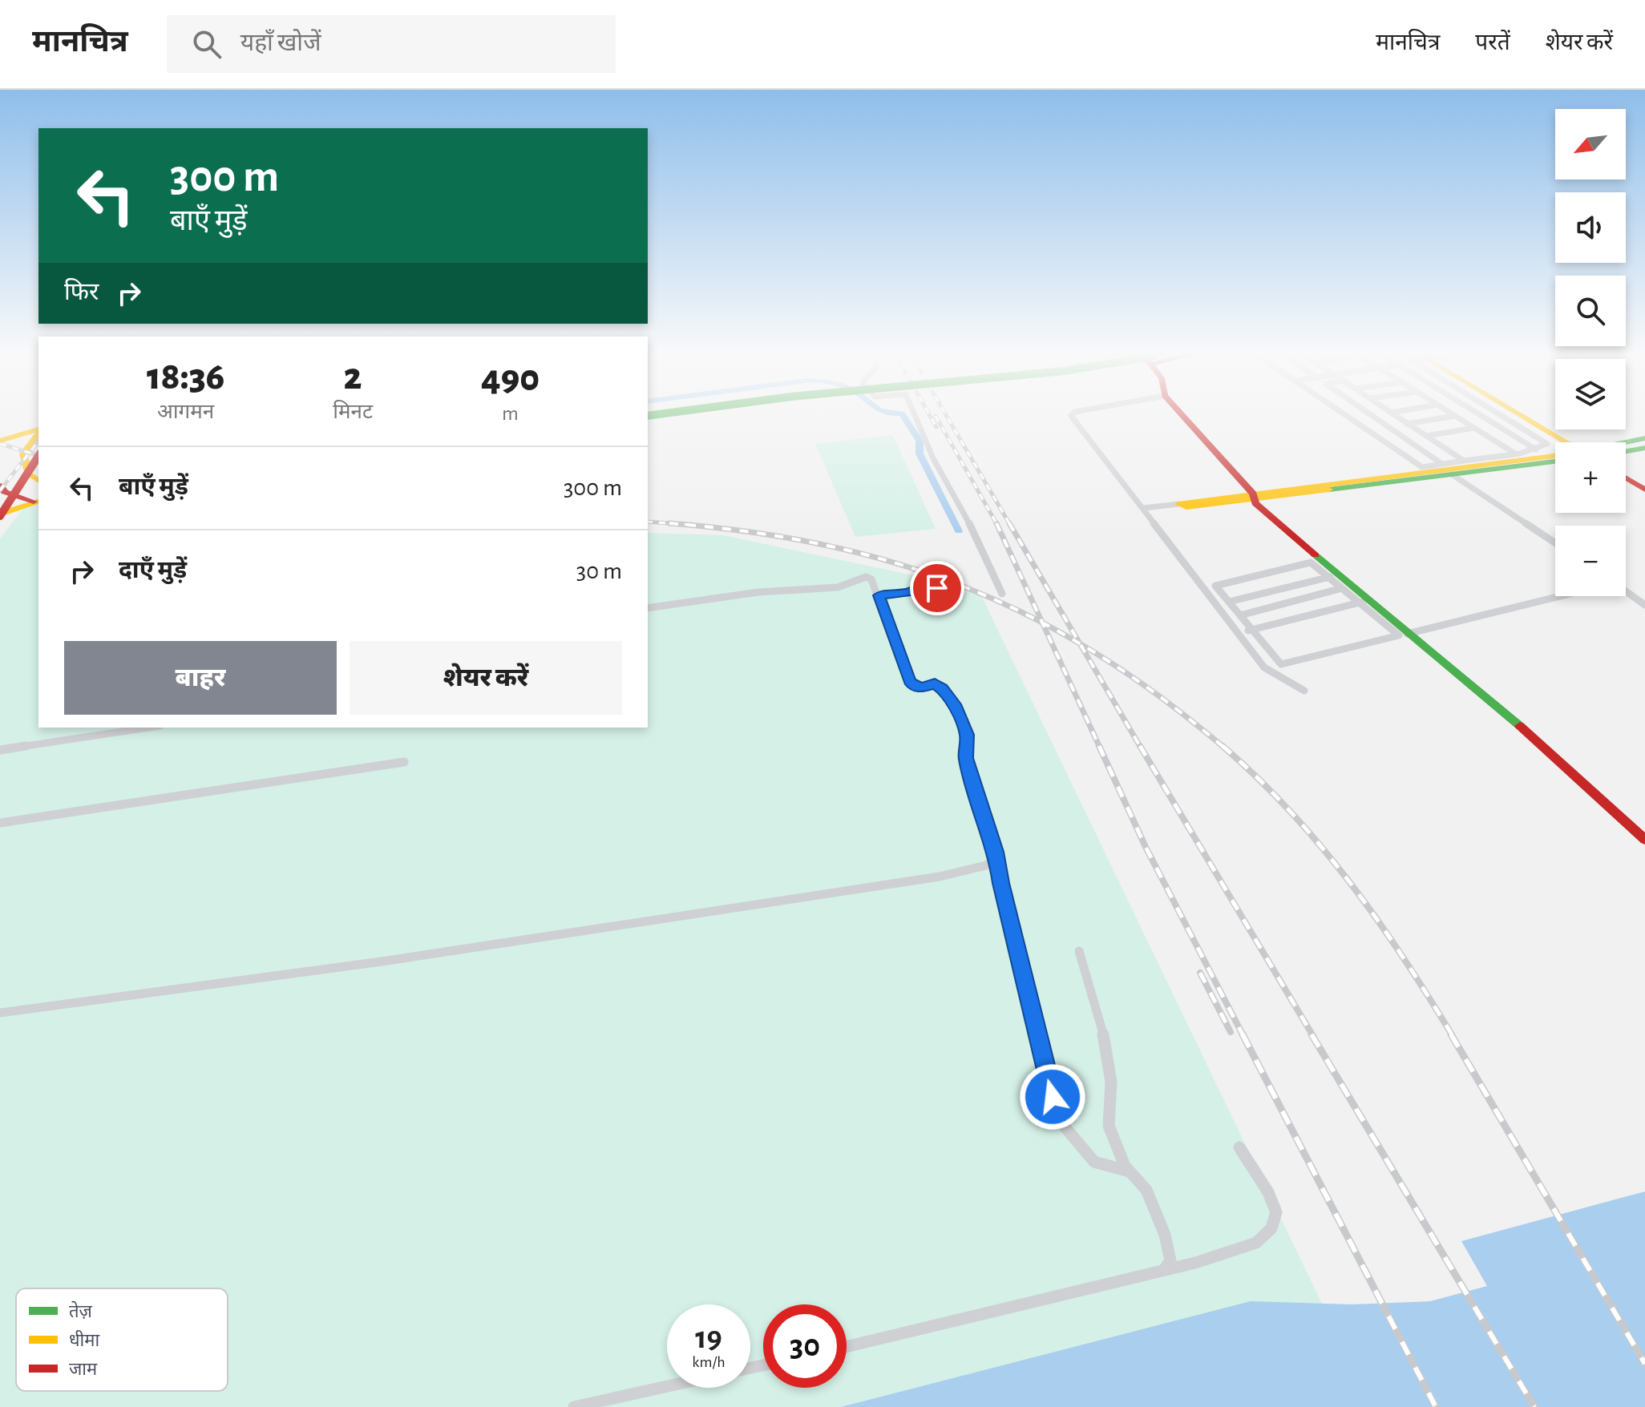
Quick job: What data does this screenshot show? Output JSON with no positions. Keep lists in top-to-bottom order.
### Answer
{
  "legend": ["तेज़", "धीमा", "जाम"],
  "north": "bottom left",
  "page": {
    "header": "मानचित्र",
    "search": "यहाँ खोजें",
    "nav": ["मानचित्र", "परतें", "शेयर करें"],
    "map_buttons": ["+", "−"],
    "turn": ["300 m", "बाएँ मुड़ें"],
    "then": "फिर",
    "eta": [
      "18:36",
      "आगमन",
      "2",
      "मिनट",
      "490",
      "m"
    ],
    "list": [
      {
        "name": "बाएँ मुड़ें",
        "value": "300 m"
      },
      {
        "name": "दाएँ मुड़ें",
        "value": "30 m"
      }
    ],
    "buttons": ["बाहर", "शेयर करें"],
    "speed": "19 km/h",
    "limit": "30"
  }
}
